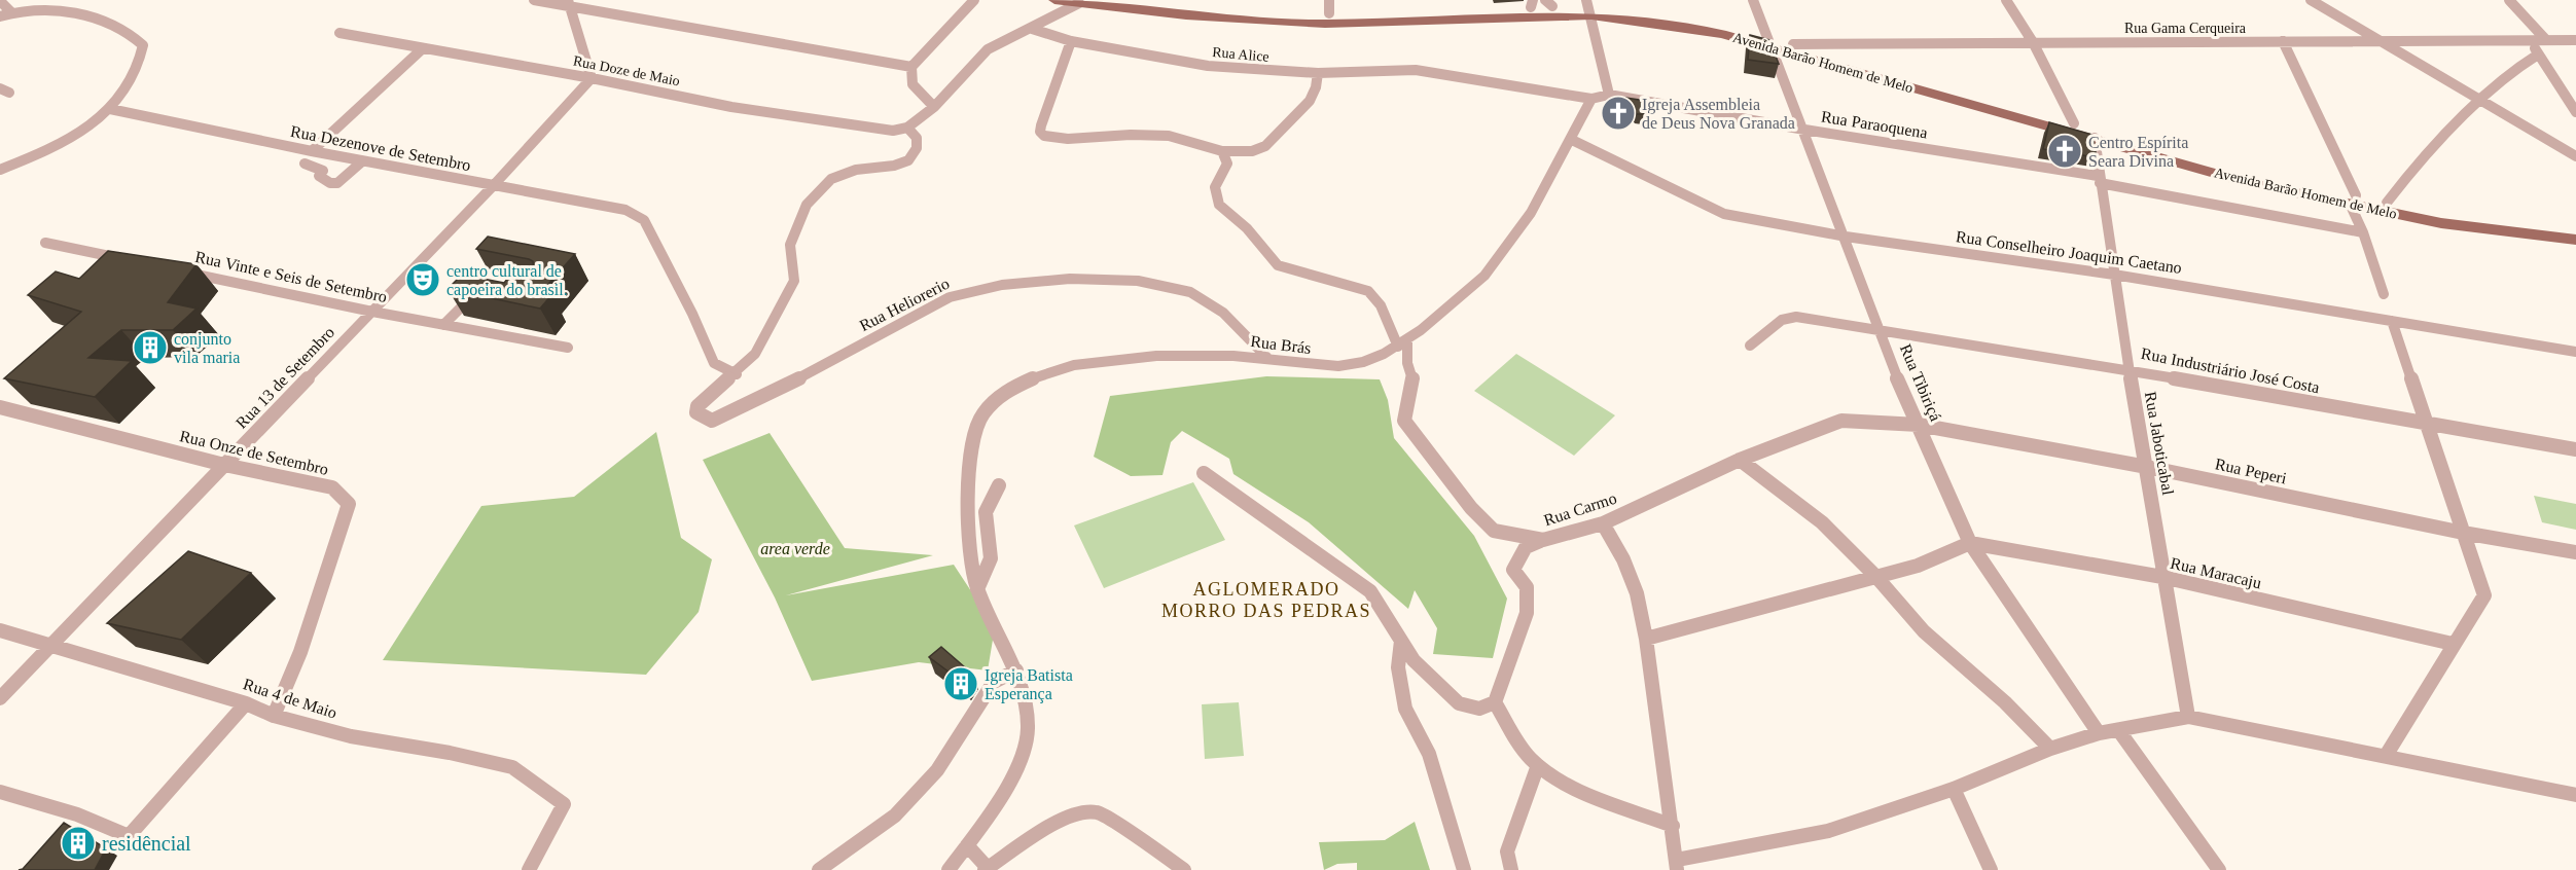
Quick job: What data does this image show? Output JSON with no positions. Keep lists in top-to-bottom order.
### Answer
{
  "streets": {
    "main road": ["Avenida Barão Homem de Melo"],
    "street": [
      "Rua Gama Cerqueira",
      "Rua Alice",
      "Rua Doze de Maio",
      "Rua Paraoquena",
      "Rua Dezenove de Setembro",
      "Rua Conselheiro Joaquim Caetano",
      "Rua Vinte e Seis de Setembro",
      "Rua Heliorerio",
      "Rua Brás",
      "Rua Industriário José Costa",
      "Rua 13 de Setembro",
      "Rua Tibiriçá",
      "Rua Jaboticabal",
      "Rua Onze de Setembro",
      "Rua Peperi",
      "Rua Carmo",
      "Rua Maracaju",
      "Rua 4 de Maio"
    ]
  },
  "crossings": [
    ["Rua Gama Cerqueira", "Avenida Barão Homem de Melo"],
    ["Rua Alice", "Rua Paraoquena"],
    ["Rua Alice", "Rua Brás"],
    ["Avenida Barão Homem de Melo", "Rua Tibiriçá"],
    ["Avenida Barão Homem de Melo", "Rua Jaboticabal"],
    ["Rua Doze de Maio", "Rua 13 de Setembro"],
    ["Rua Paraoquena", "Rua Tibiriçá"],
    ["Rua Paraoquena", "Rua Jaboticabal"],
    ["Rua Dezenove de Setembro", "Rua Heliorerio"],
    ["Rua Dezenove de Setembro", "Rua 13 de Setembro"],
    ["Rua Conselheiro Joaquim Caetano", "Rua Brás"],
    ["Rua Conselheiro Joaquim Caetano", "Rua Tibiriçá"],
    ["Rua Conselheiro Joaquim Caetano", "Rua Jaboticabal"],
    ["Rua Vinte e Seis de Setembro", "Rua 13 de Setembro"],
    ["Rua Heliorerio", "Rua Brás"],
    ["Rua Brás", "Rua Carmo"],
    ["Rua Industriário José Costa", "Rua Tibiriçá"],
    ["Rua Industriário José Costa", "Rua Jaboticabal"],
    ["Rua 13 de Setembro", "Rua Onze de Setembro"],
    ["Rua 13 de Setembro", "Rua 4 de Maio"],
    ["Rua Tibiriçá", "Rua Peperi"],
    ["Rua Tibiriçá", "Rua Carmo"],
    ["Rua Tibiriçá", "Rua Maracaju"],
    ["Rua Jaboticabal", "Rua Peperi"],
    ["Rua Jaboticabal", "Rua Maracaju"],
    ["Rua Onze de Setembro", "Rua 4 de Maio"],
    ["Rua Peperi", "Rua Carmo"]
  ],
  "districts": ["AGLOMERADO MORRO DAS PEDRAS"],
  "parks": ["area verde"],
  "places": {
    "church": ["Igreja Assembleia de Deus Nova Granada", "Centro Espírita Seara Divina"],
    "theatre": ["centro cultural de capoeira do brasil."],
    "building": ["conjunto vila maria", "Igreja Batista Esperança", "residêncial"]
  }
}
